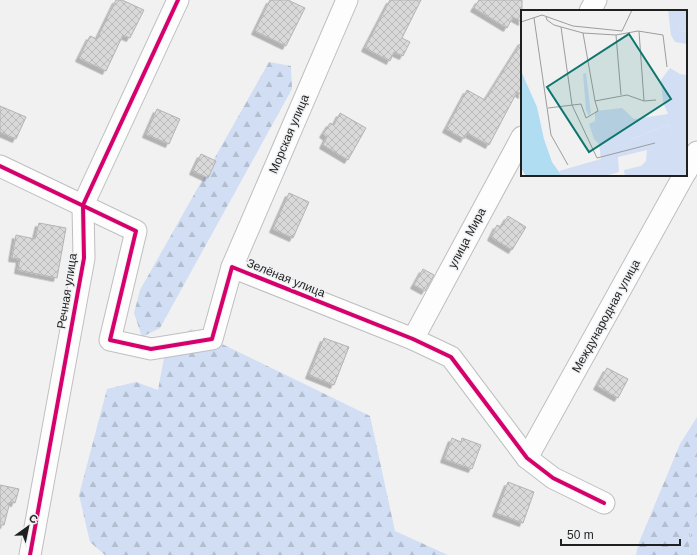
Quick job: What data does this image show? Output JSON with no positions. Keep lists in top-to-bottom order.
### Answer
{
  "streets": {
    "street": [
      "Морская улица",
      "улица Мира",
      "Зелёная улица",
      "Речная улица",
      "Международная улица"
    ]
  },
  "crossings": [
    ["Морская улица", "Зелёная улица"],
    ["улица Мира", "Зелёная улица"],
    ["Зелёная улица", "Речная улица"],
    ["Зелёная улица", "Международная улица"]
  ],
  "scale_bar": "50 m",
  "north": "top right"
}
